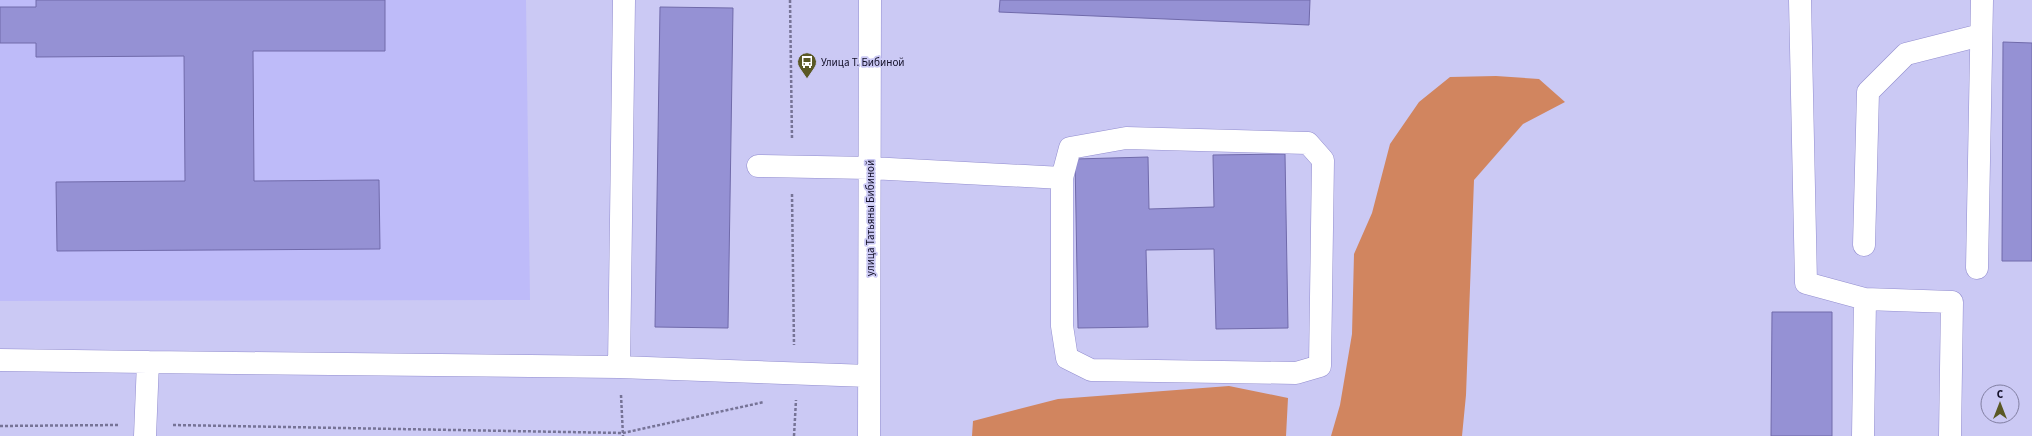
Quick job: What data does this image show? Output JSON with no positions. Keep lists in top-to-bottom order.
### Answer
{
  "streets": {
    "street": ["улица Татьяны Бибиной"]
  },
  "places": {
    "bus stop": ["Улица Т. Бибиной"]
  },
  "north": "top"
}
